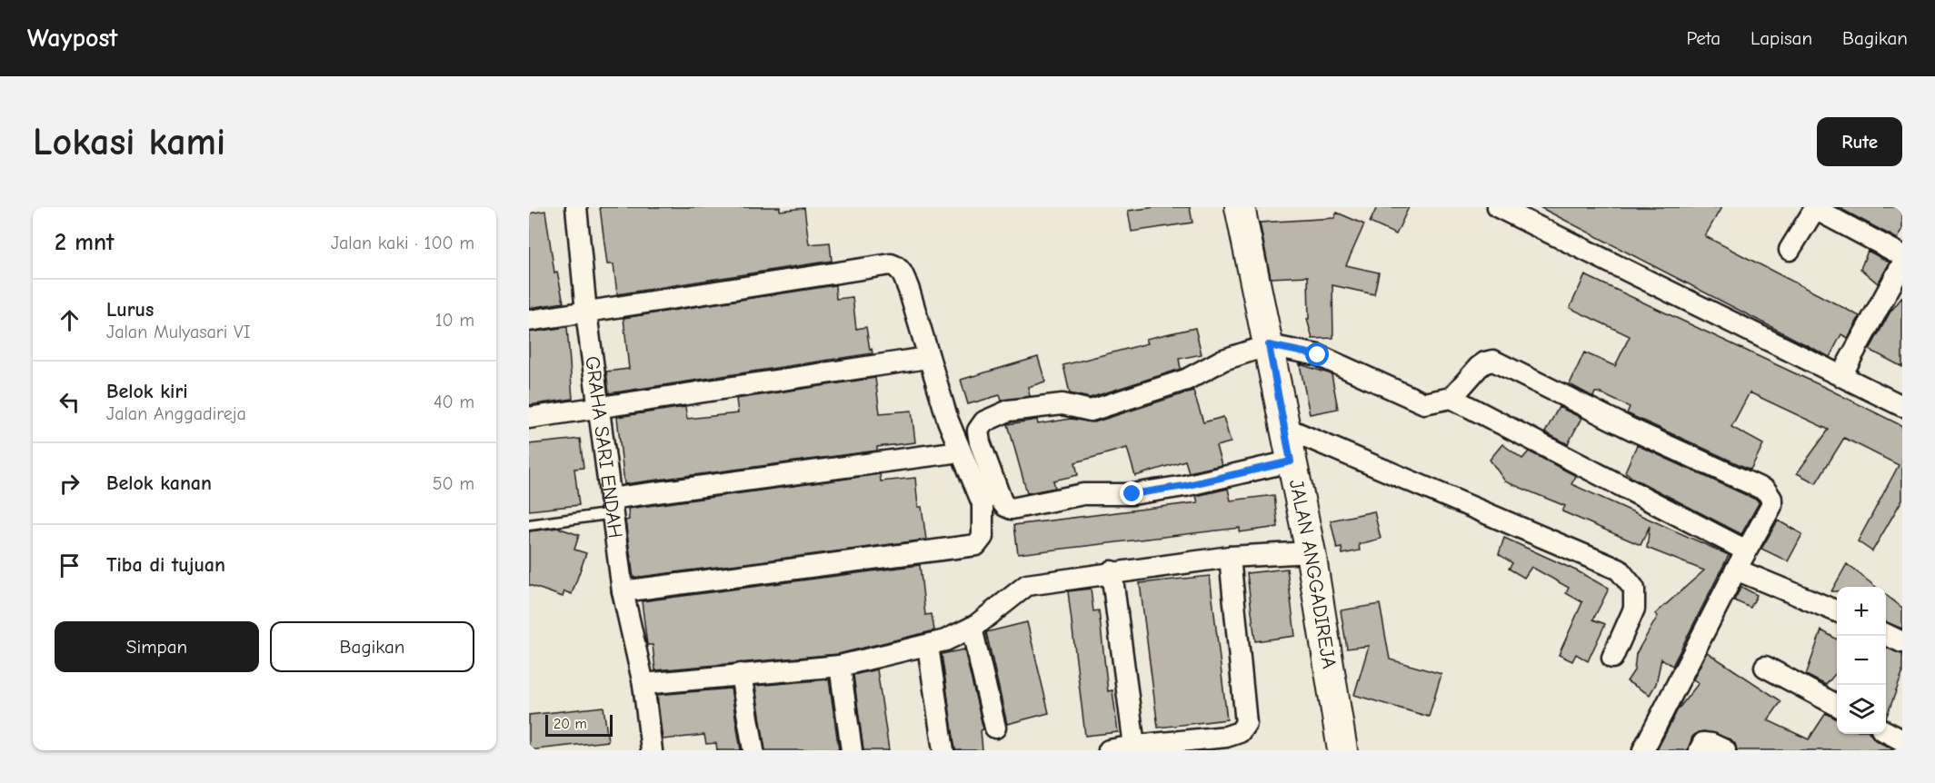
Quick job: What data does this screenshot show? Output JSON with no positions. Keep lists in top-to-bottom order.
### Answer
{
  "streets": {
    "main road": ["JALAN ANGGADIREJA"],
    "street": ["GRAHA SARI ENDAH"]
  },
  "scale_bar": "20 m",
  "page": {
    "header": "Waypost",
    "nav": ["Peta", "Lapisan", "Bagikan"],
    "buttons": [
      "Rute",
      ["Simpan", "Bagikan"]
    ],
    "title": "Lokasi kami",
    "heading": ["2 mnt", "Jalan kaki · 100 m"],
    "list": [
      ["Lurus", "Jalan Mulyasari VI", "10 m"],
      ["Belok kiri", "Jalan Anggadireja", "40 m"],
      ["Belok kanan", "50 m"],
      "Tiba di tujuan"
    ],
    "map_buttons": ["+", "−"],
    "scale": "20 m"
  }
}
